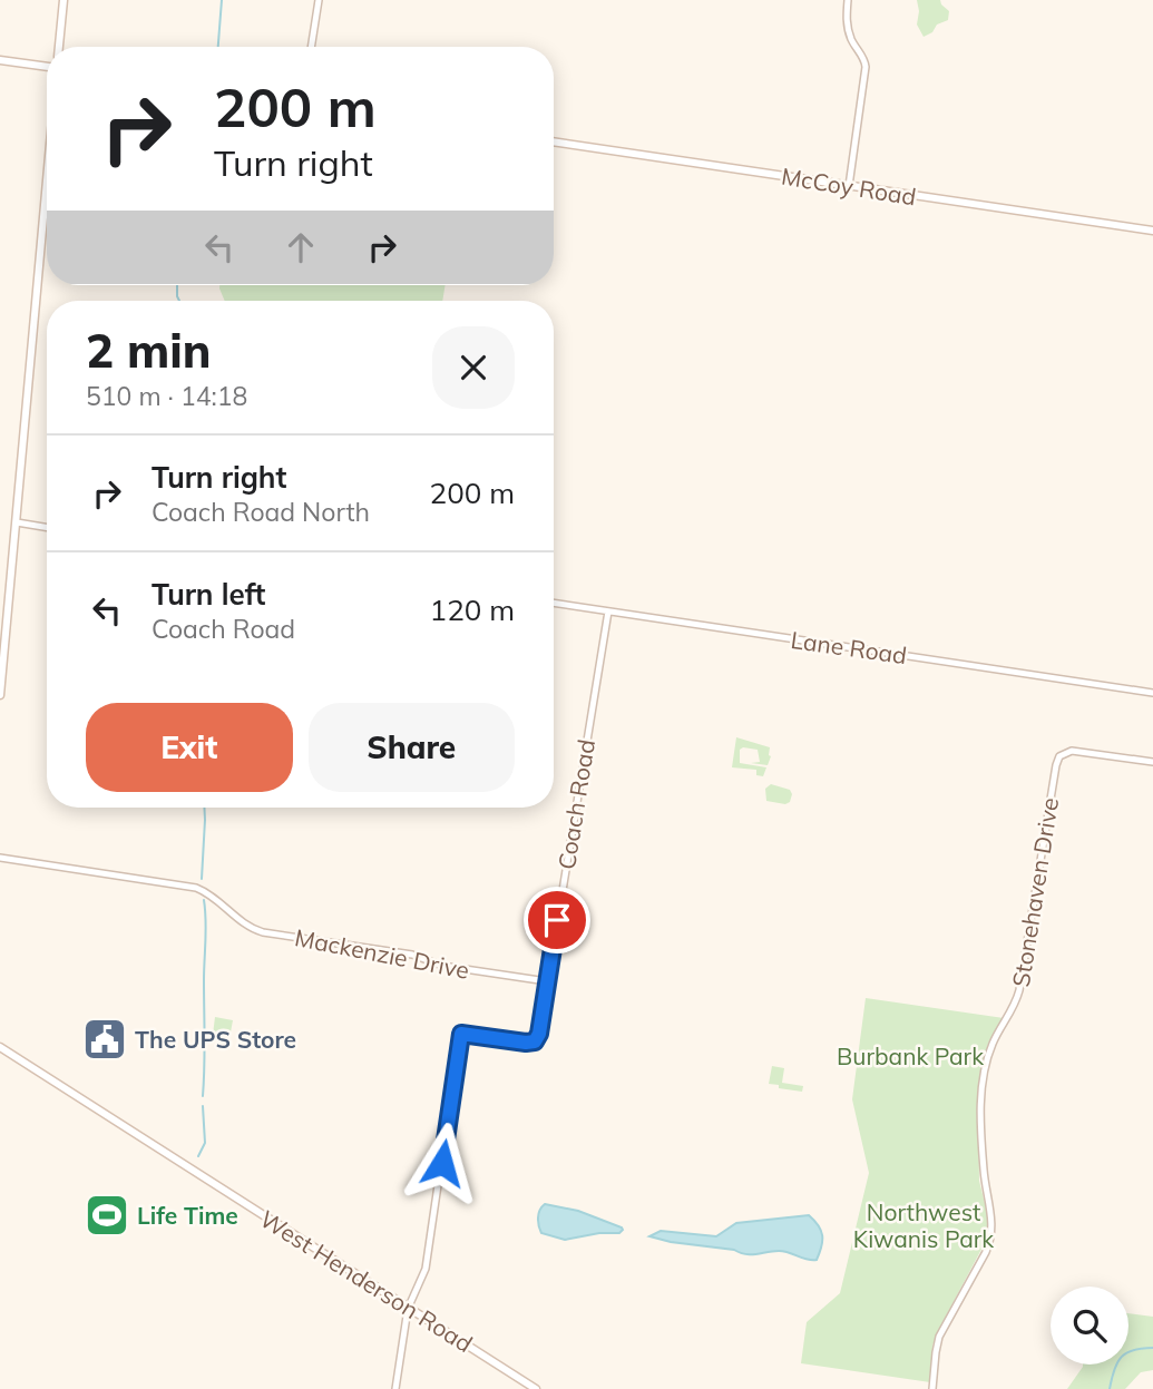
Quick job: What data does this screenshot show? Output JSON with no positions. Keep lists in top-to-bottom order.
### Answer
{
  "streets": {
    "main road": ["McCoy Road", "West Henderson Road"],
    "street": [
      "Lane Road",
      "Coach Road",
      "Stonehaven Drive",
      "Mackenzie Drive"
    ]
  },
  "crossings": [
    ["Lane Road", "Coach Road"],
    ["Coach Road", "Mackenzie Drive"],
    ["Coach Road", "West Henderson Road"]
  ],
  "parks": ["Burbank Park", "Northwest Kiwanis Park"],
  "places": {
    "public building": ["The UPS Store"],
    "sports": ["Life Time"]
  },
  "page": {
    "turn": ["200 m", "Turn right"],
    "heading": ["2 min", "510 m · 14:18"],
    "list": [
      {
        "name": "Turn right",
        "note": "Coach Road North",
        "value": "200 m"
      },
      {
        "name": "Turn left",
        "note": "Coach Road",
        "value": "120 m"
      }
    ],
    "buttons": ["Exit", "Share"]
  }
}
